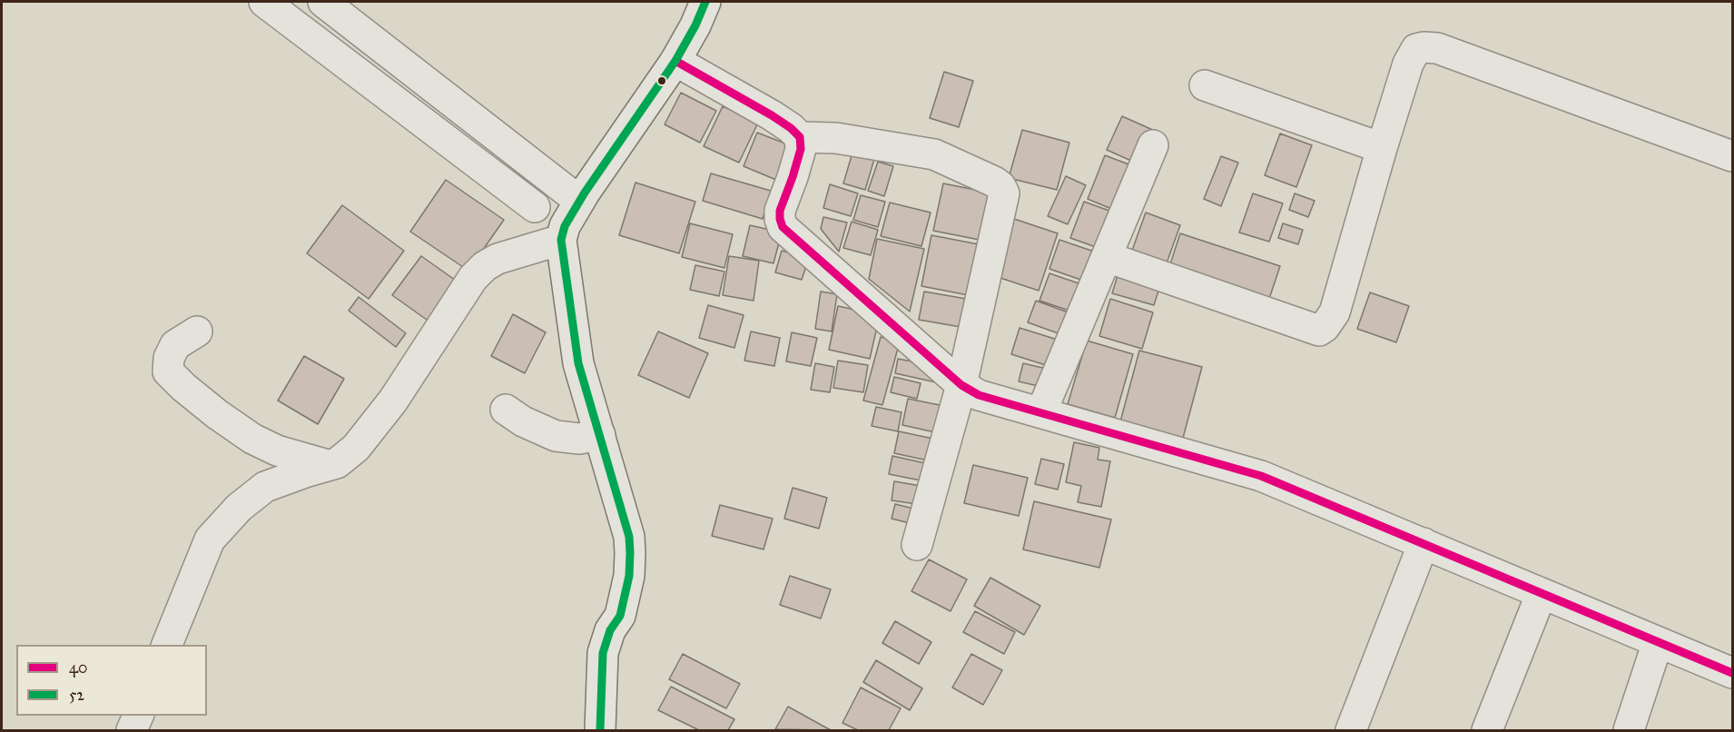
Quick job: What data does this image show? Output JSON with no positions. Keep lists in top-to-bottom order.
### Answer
{
  "lines": ["transit line 52", "transit line 40"],
  "legend": ["40", "52"]
}
